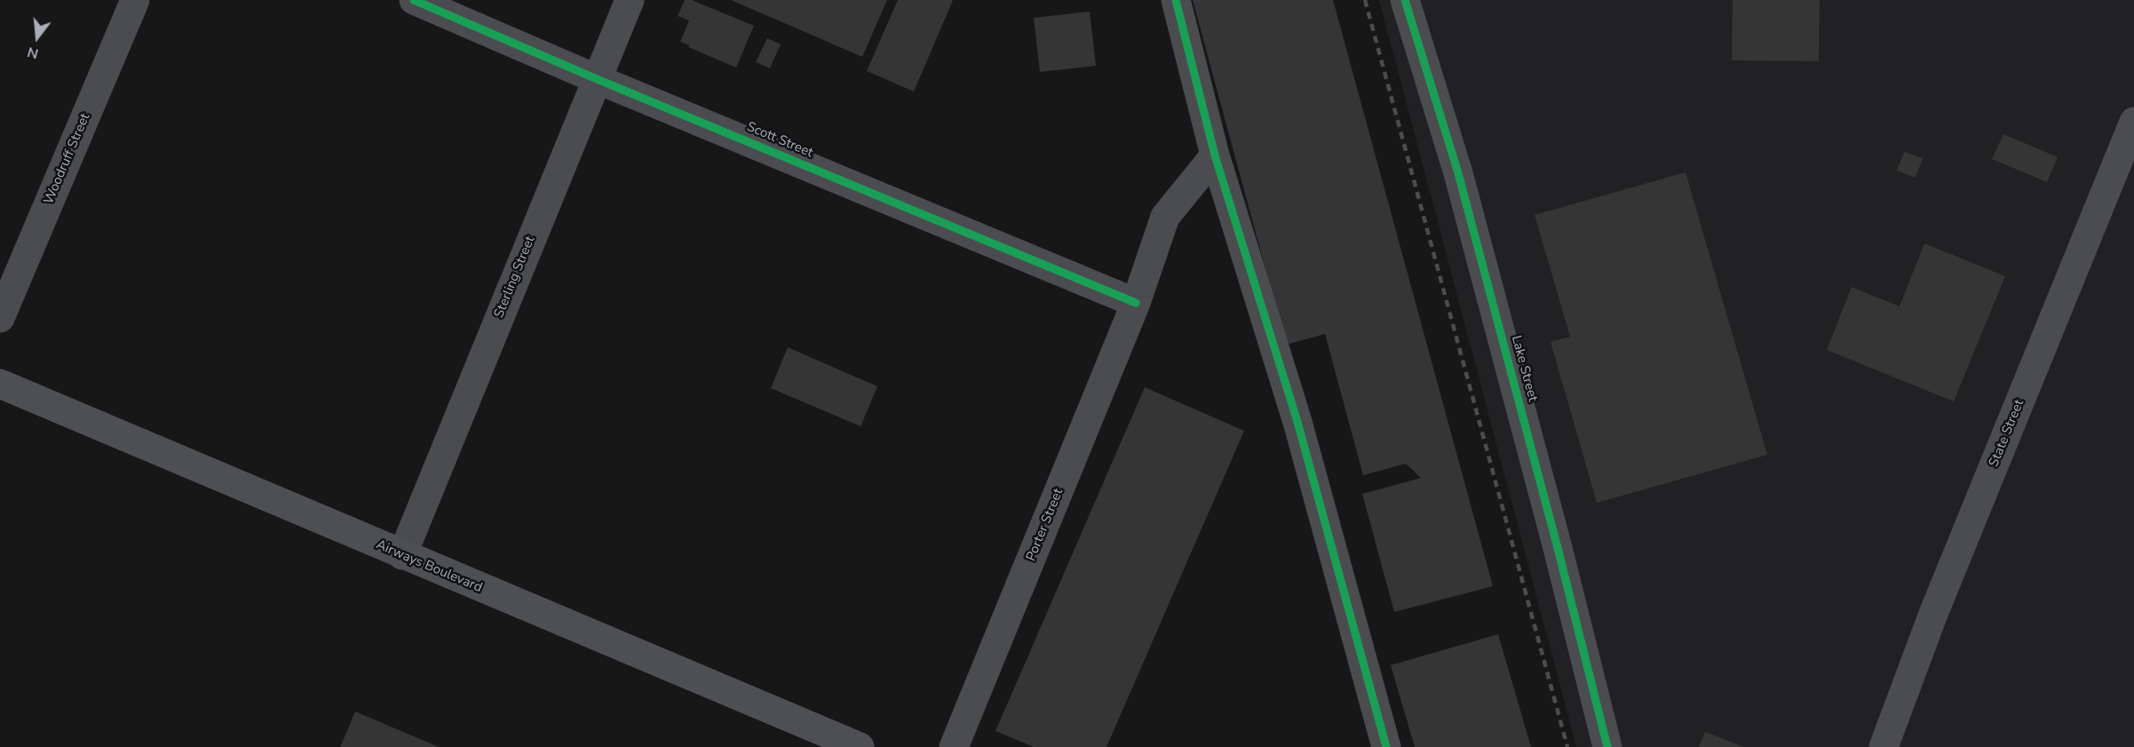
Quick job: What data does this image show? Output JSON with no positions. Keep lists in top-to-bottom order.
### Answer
{
  "streets": {
    "main road": ["Airways Boulevard"],
    "street": [
      "Scott Street",
      "Woodruff Street",
      "Sterling Street",
      "Lake Street",
      "State Street",
      "Porter Street"
    ]
  },
  "crossings": [
    ["Scott Street", "Sterling Street"],
    ["Scott Street", "Porter Street"],
    ["Sterling Street", "Airways Boulevard"]
  ],
  "north": "bottom"
}
